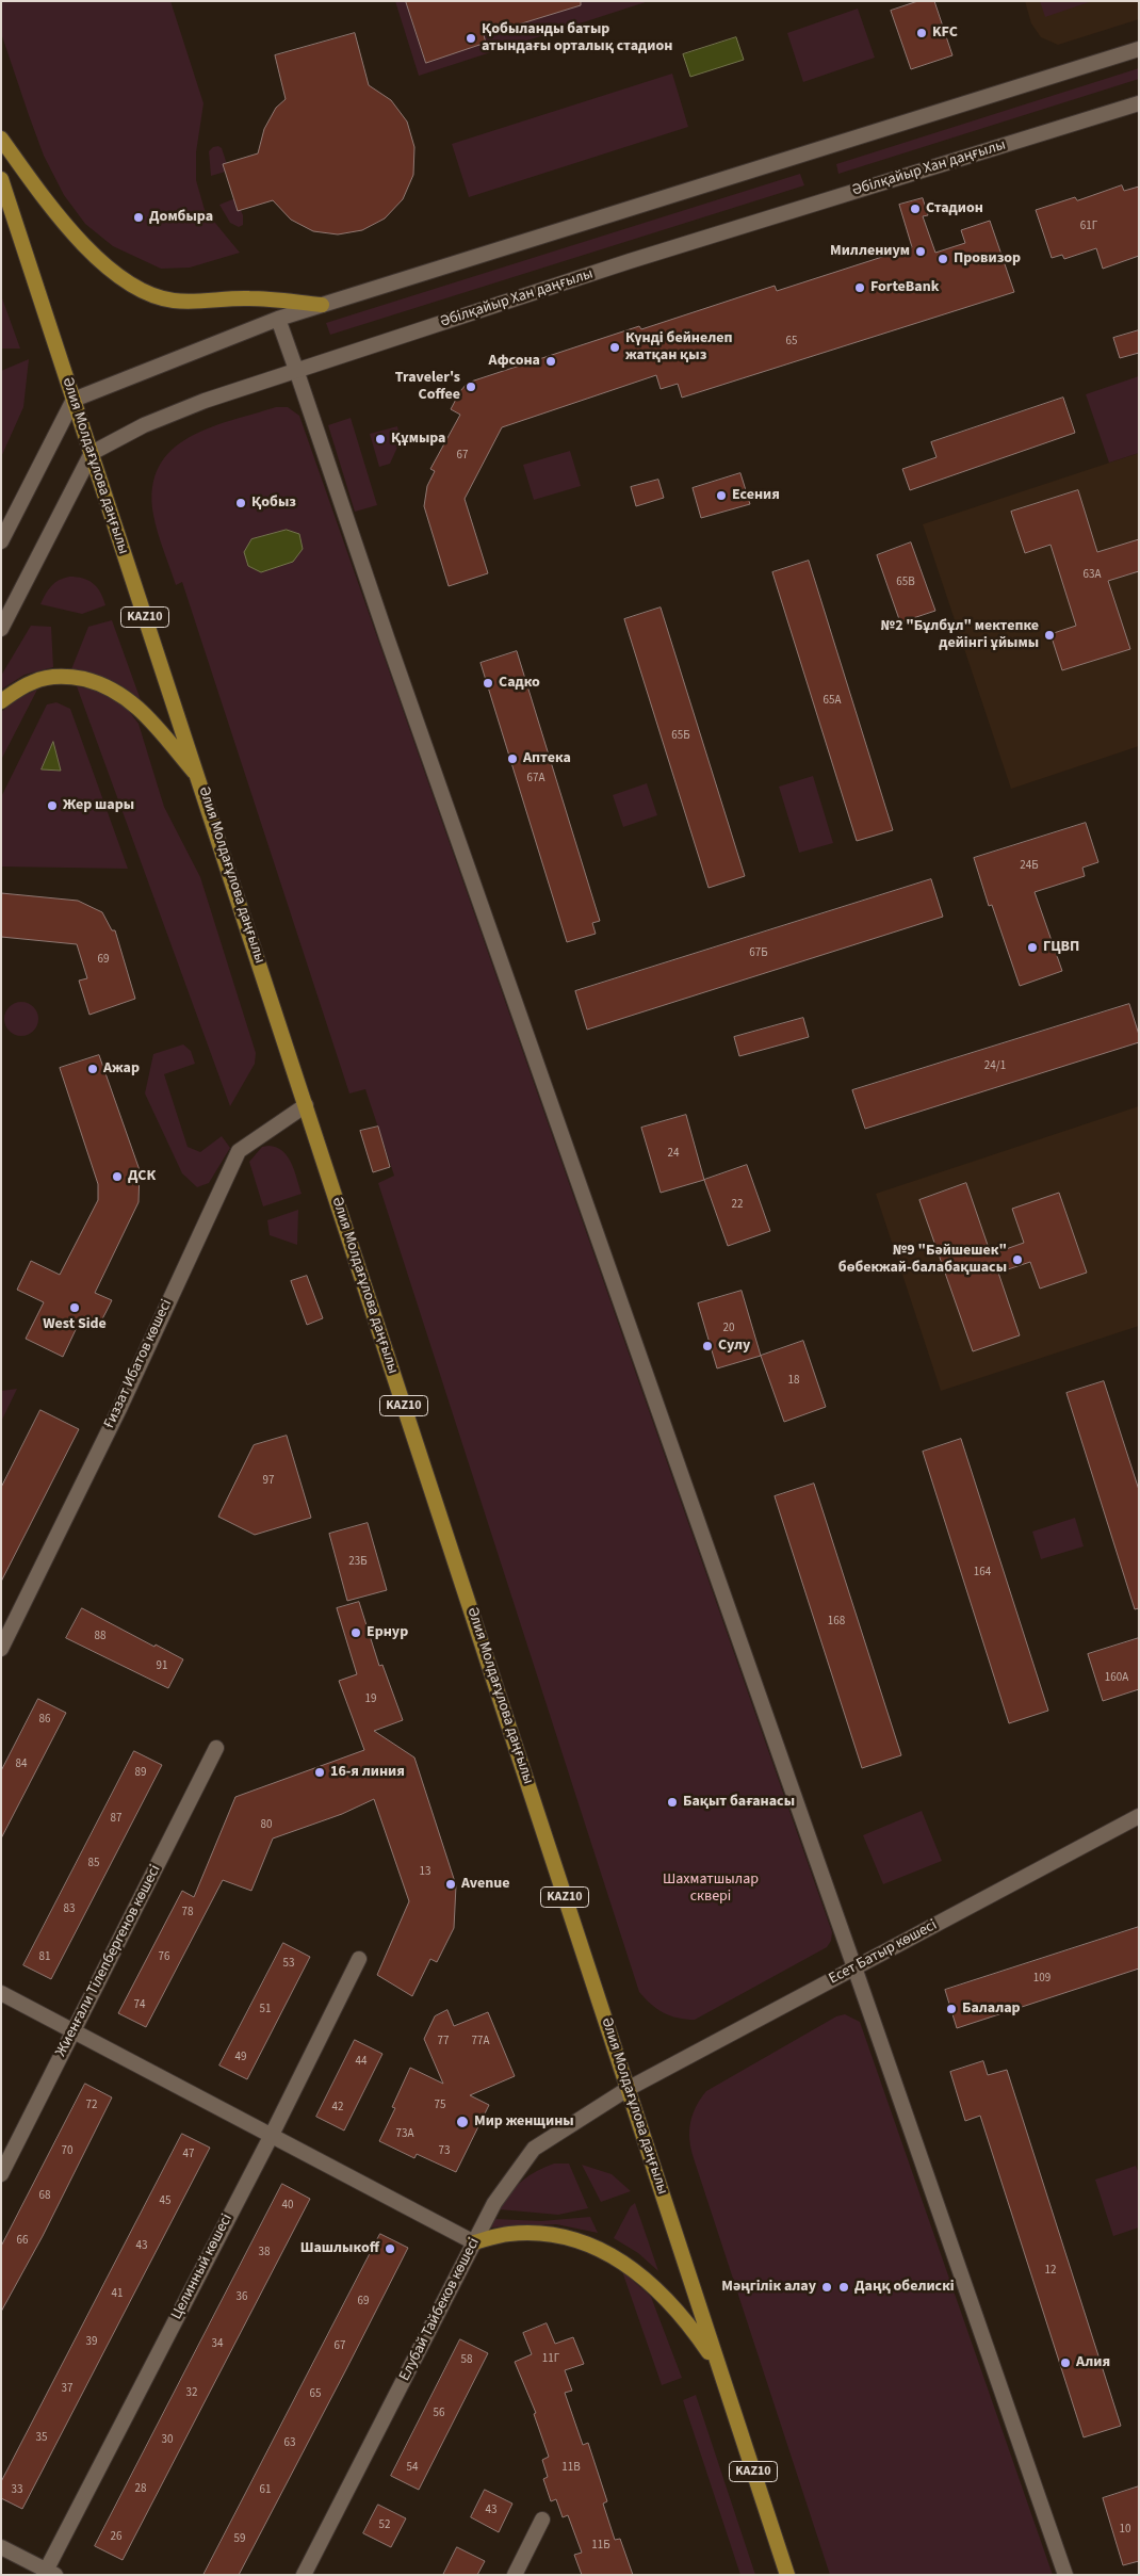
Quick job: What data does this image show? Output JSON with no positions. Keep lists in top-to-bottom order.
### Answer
{
  "streets": {
    "main road": ["Әлия Молдағұлова даңғылы", "KAZ10"],
    "street": [
      "Әбілқайыр Хан даңғылы",
      "Ғиззат Ибатов көшесі",
      "Есет Батыр көшесі",
      "Жиенғали Тілепбергенов көшесі",
      "Целинный көшесі",
      "Елубай Тайбеков көшесі"
    ]
  },
  "crossings": [
    ["Әбілқайыр Хан даңғылы", "Әлия Молдағұлова даңғылы"],
    ["Әлия Молдағұлова даңғылы", "Ғиззат Ибатов көшесі"],
    ["Әлия Молдағұлова даңғылы", "Есет Батыр көшесі"],
    ["Әлия Молдағұлова даңғылы", "Елубай Тайбеков көшесі"],
    ["Есет Батыр көшесі", "Елубай Тайбеков көшесі"]
  ],
  "parks": ["Шахматшылар сквері"],
  "places": [
    "KFC",
    "Қобыланды батыр атындағы орталық стадион",
    "Стадион",
    "Домбыра",
    "Миллениум",
    "Провизор",
    "ForteBank",
    "Күнді бейнелеп жатқан қыз",
    "Афсона",
    "Traveler's Coffee",
    "Құмыра",
    "Есения",
    "Қобыз",
    "№2 \"Бұлбұл\" мектепке дейінгі ұйымы",
    "Садко",
    "Аптека",
    "Жер шары",
    "ГЦВП",
    "Ажар",
    "ДСК",
    "№9 \"Бәйшешек\" бөбекжай-балабақшасы",
    "West Side",
    "Сулу",
    "Ернур",
    "16-я линия",
    "Бақыт бағанасы",
    "Avenue",
    "Балалар",
    "Мир женщины",
    "Шашлыкoff",
    "Мәңгілік алау",
    "Даңқ обелискі",
    "Алия"
  ],
  "house_numbers": [
    "61Г",
    "65",
    "67",
    "63А",
    "65В",
    "65А",
    "65Б",
    "67А",
    "24Б",
    "67Б",
    "69",
    "24/1",
    "24",
    "22",
    "20",
    "18",
    "97",
    "23Б",
    "164",
    "168",
    "88",
    "91",
    "160А",
    "19",
    "86",
    "84",
    "89",
    "87",
    "80",
    "85",
    "13",
    "83",
    "78",
    "81",
    "76",
    "53",
    "109",
    "74",
    "51",
    "77",
    "77А",
    "49",
    "44",
    "72",
    "75",
    "42",
    "73А",
    "70",
    "73",
    "47",
    "68",
    "45",
    "40",
    "66",
    "43",
    "38",
    "12",
    "41",
    "36",
    "69",
    "39",
    "34",
    "67",
    "11Г",
    "58",
    "37",
    "32",
    "65",
    "56",
    "35",
    "30",
    "63",
    "54",
    "11В",
    "28",
    "33",
    "61",
    "43",
    "52",
    "10",
    "26",
    "59",
    "11Б"
  ]
}
